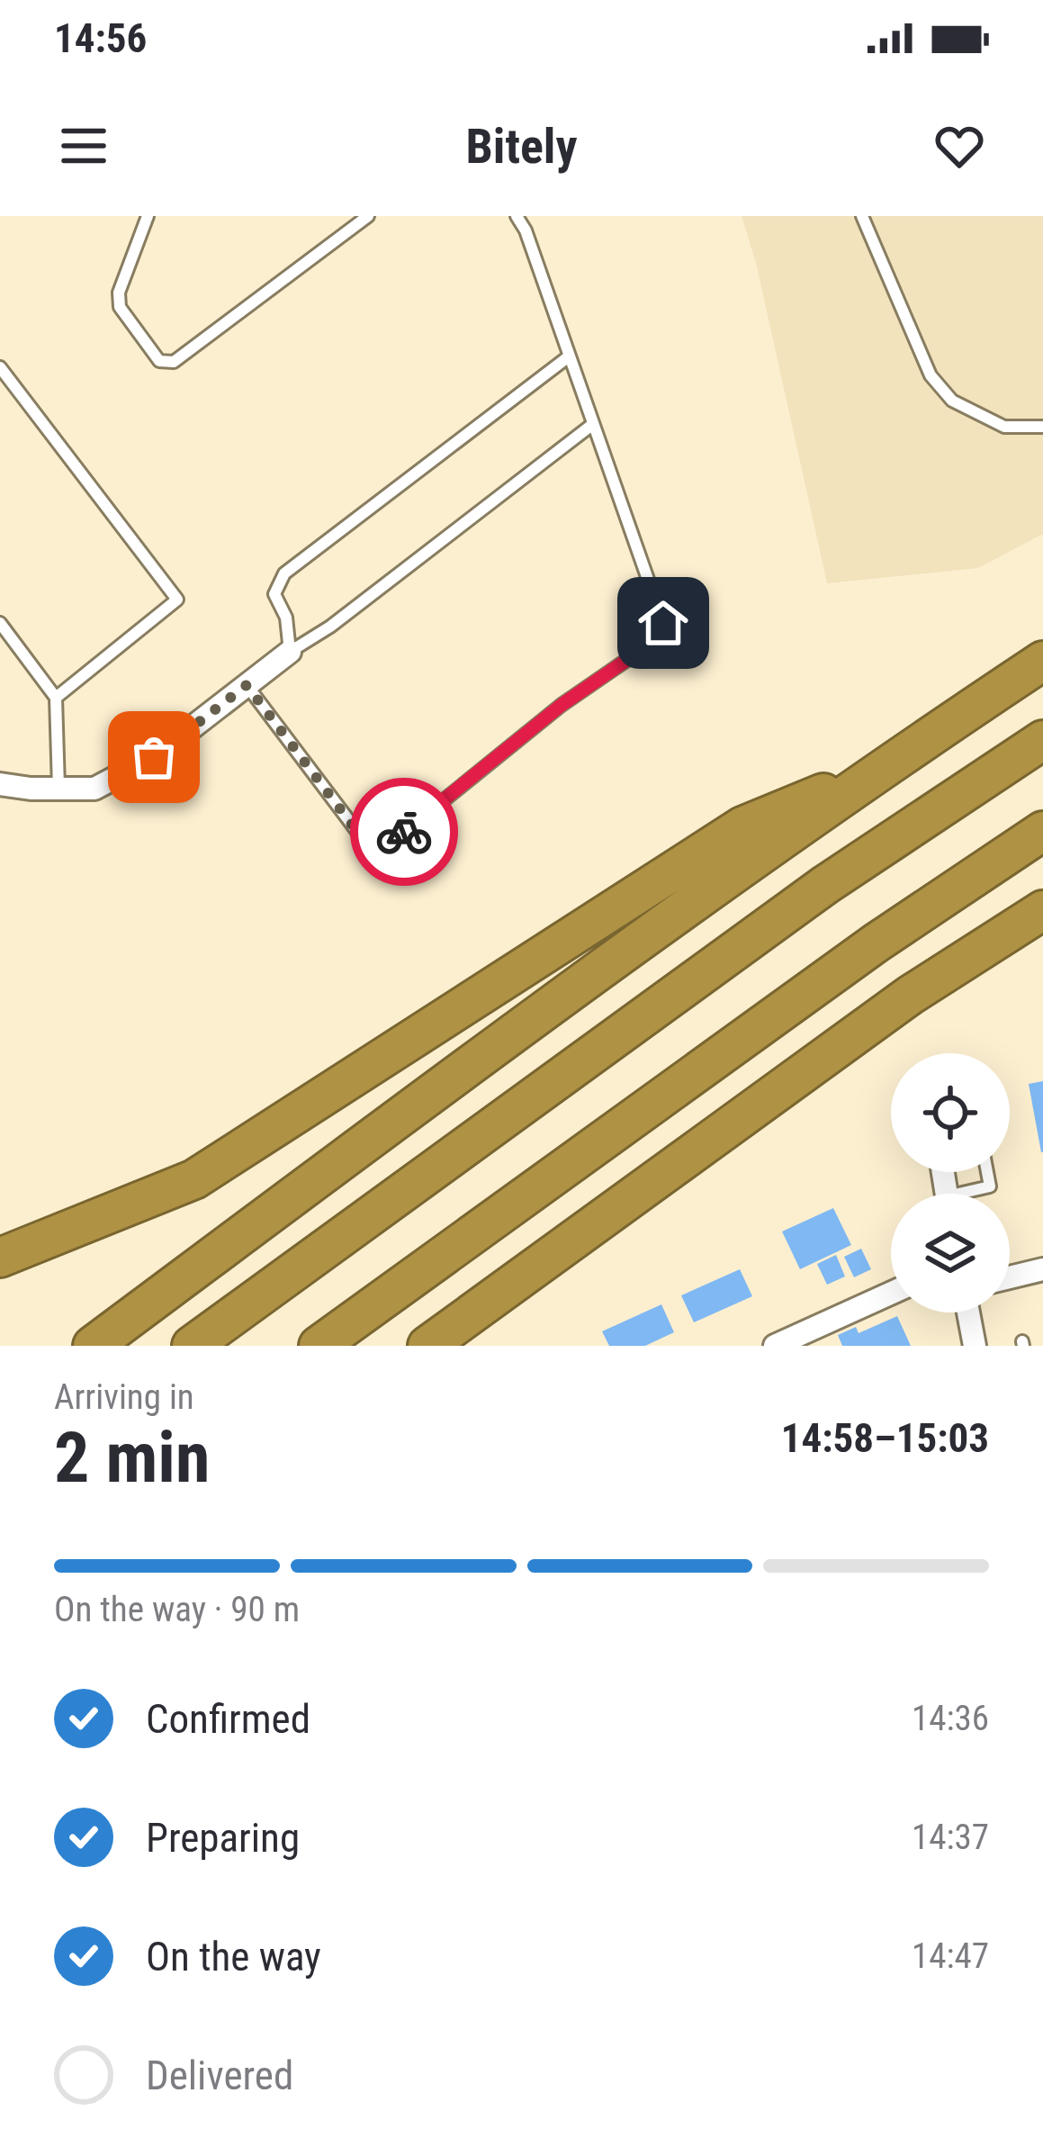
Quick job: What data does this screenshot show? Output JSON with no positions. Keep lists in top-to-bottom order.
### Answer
{
  "page": {
    "status": "14:56",
    "header": "Bitely",
    "heading": ["2 min", "Arriving in", "14:58–15:03"],
    "bar": "On the way · 90 m",
    "list": [
      ["Confirmed", "14:36"],
      ["Preparing", "14:37"],
      ["On the way", "14:47"],
      "Delivered"
    ]
  }
}
